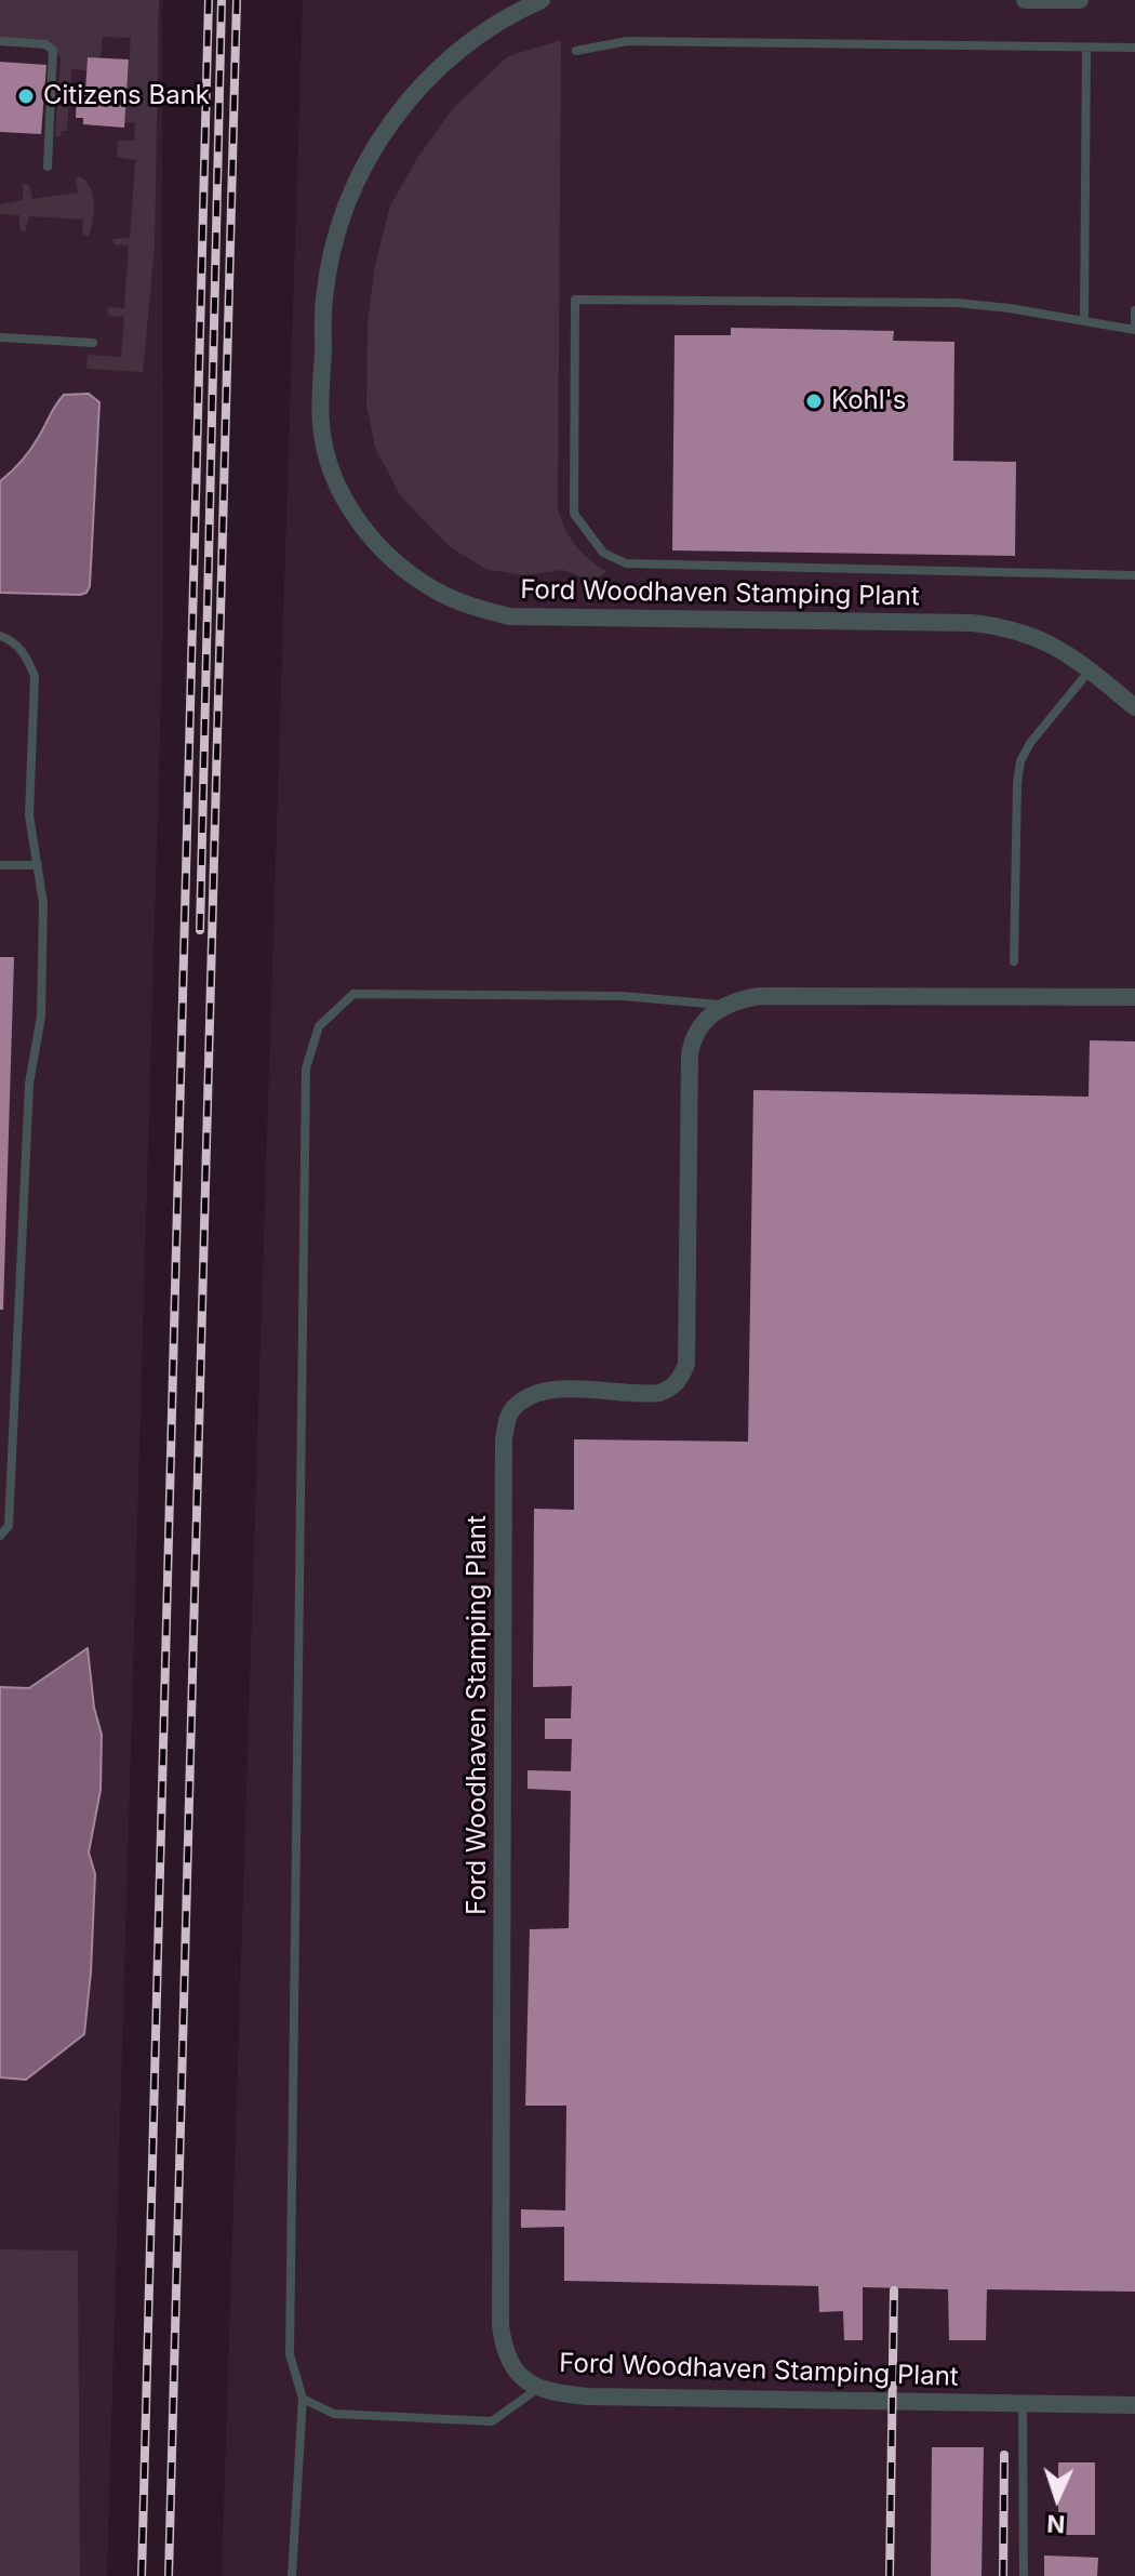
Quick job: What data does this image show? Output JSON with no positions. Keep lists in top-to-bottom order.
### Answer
{
  "streets": {
    "street": ["Ford Woodhaven Stamping Plant"]
  },
  "places": ["Citizens Bank", "Kohl's"],
  "north": "bottom"
}
